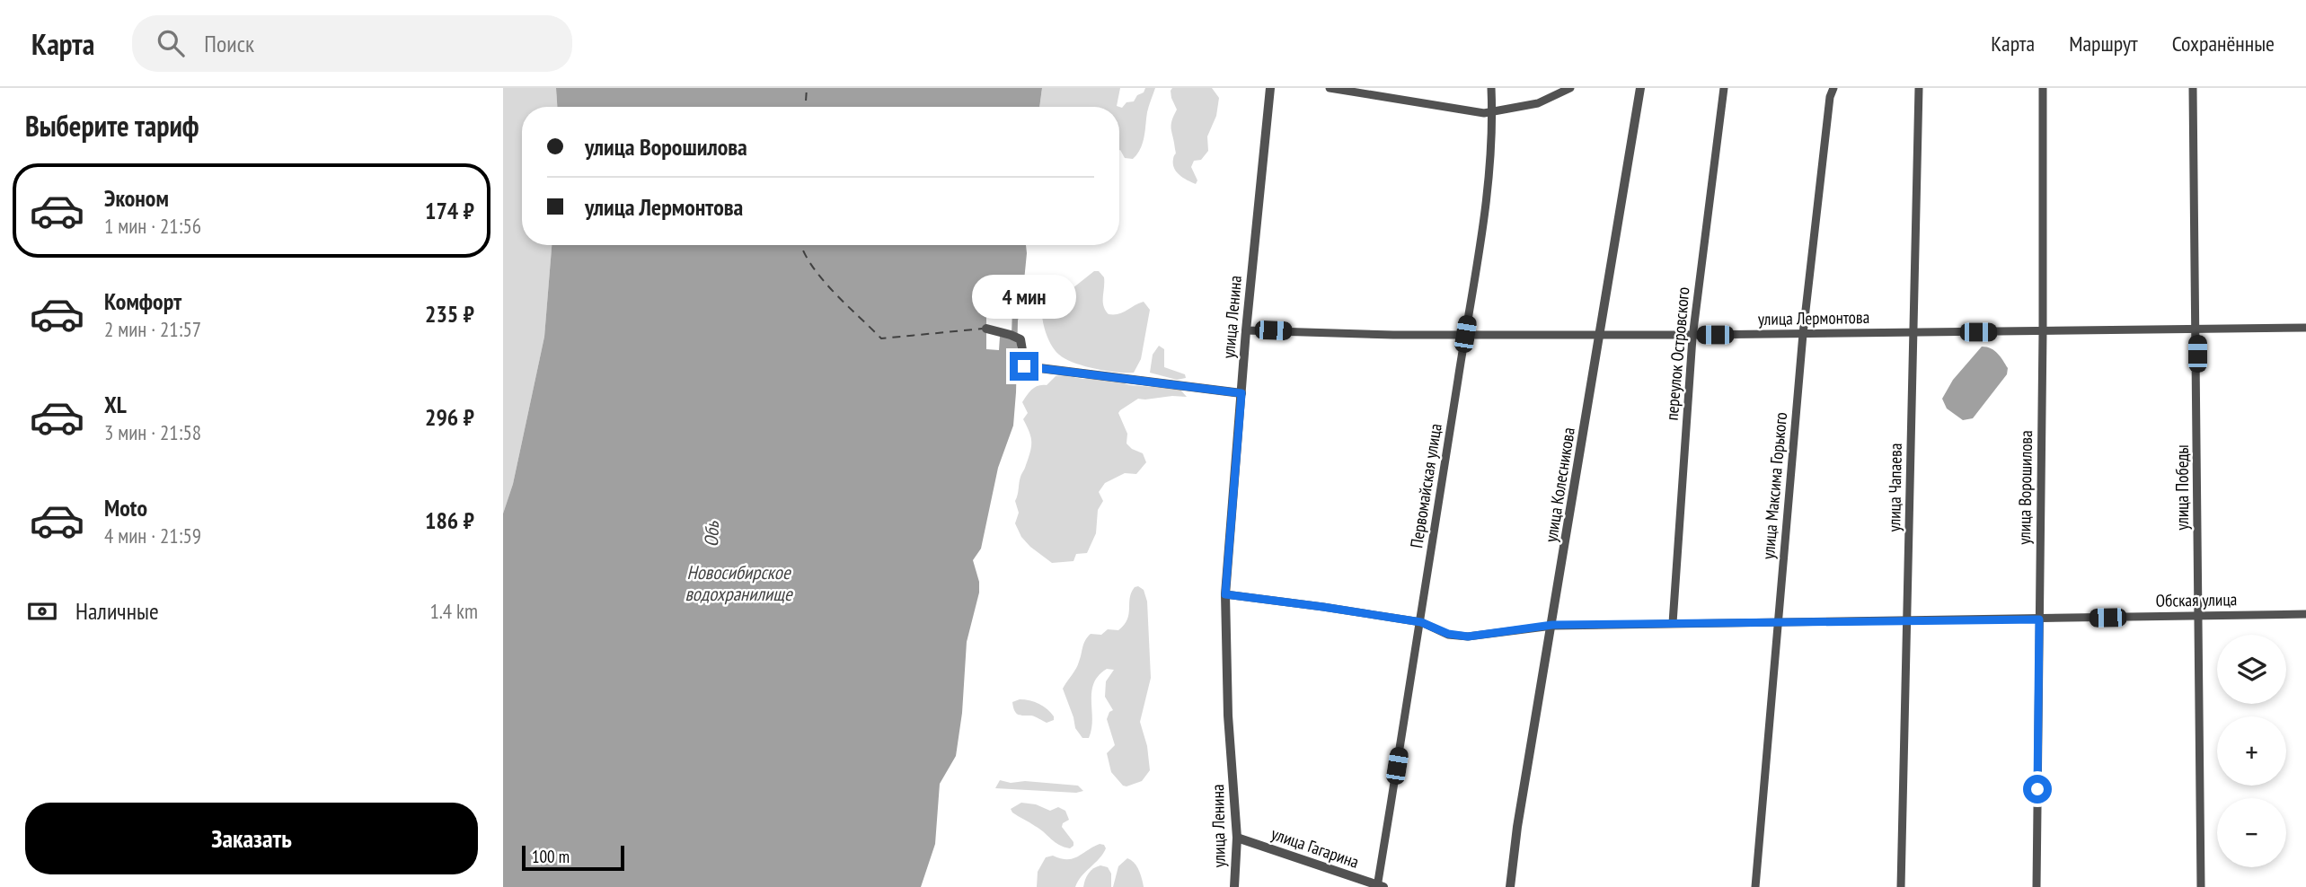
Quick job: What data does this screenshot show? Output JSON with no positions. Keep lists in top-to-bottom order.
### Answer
{
  "streets": {
    "street": [
      "улица Ленина",
      "улица Лермонтова",
      "переулок Островского",
      "улица Колесникова",
      "Первомайская улица",
      "улица Максима Горького",
      "улица Чапаева",
      "улица Ворошилова",
      "улица Победы",
      "Обская улица",
      "улица Гагарина"
    ]
  },
  "crossings": [
    ["улица Ленина", "улица Лермонтова"],
    ["улица Ленина", "Обская улица"],
    ["улица Ленина", "улица Гагарина"],
    ["улица Лермонтова", "переулок Островского"],
    ["улица Лермонтова", "улица Колесникова"],
    ["улица Лермонтова", "Первомайская улица"],
    ["улица Лермонтова", "улица Максима Горького"],
    ["улица Лермонтова", "улица Чапаева"],
    ["улица Лермонтова", "улица Ворошилова"],
    ["улица Лермонтова", "улица Победы"],
    ["переулок Островского", "Обская улица"],
    ["улица Колесникова", "Обская улица"],
    ["Первомайская улица", "Обская улица"],
    ["Первомайская улица", "улица Гагарина"],
    ["улица Максима Горького", "Обская улица"],
    ["улица Чапаева", "Обская улица"],
    ["улица Ворошилова", "Обская улица"],
    ["улица Победы", "Обская улица"]
  ],
  "water": ["Обь", "Новосибирское водохранилище"],
  "scale_bar": "100 m",
  "page": {
    "header": "Карта",
    "search": "Поиск",
    "nav": ["Карта", "Маршрут", "Сохранённые"],
    "heading": "Выберите тариф",
    "banner": ["улица Ворошилова", "улица Лермонтова"],
    "list": [
      {
        "name": "Эконом",
        "note": "1 мин · 21:56",
        "value": "174 ₽"
      },
      {
        "name": "Комфорт",
        "note": "2 мин · 21:57",
        "value": "235 ₽"
      },
      {
        "name": "XL",
        "note": "3 мин · 21:58",
        "value": "296 ₽"
      },
      {
        "name": "Moto",
        "note": "4 мин · 21:59",
        "value": "186 ₽"
      }
    ],
    "bubble": "4 мин",
    "pay": ["Наличные", "1.4 km"],
    "map_buttons": ["+", "−"],
    "buttons": "Заказать",
    "scale": "100 m"
  }
}
